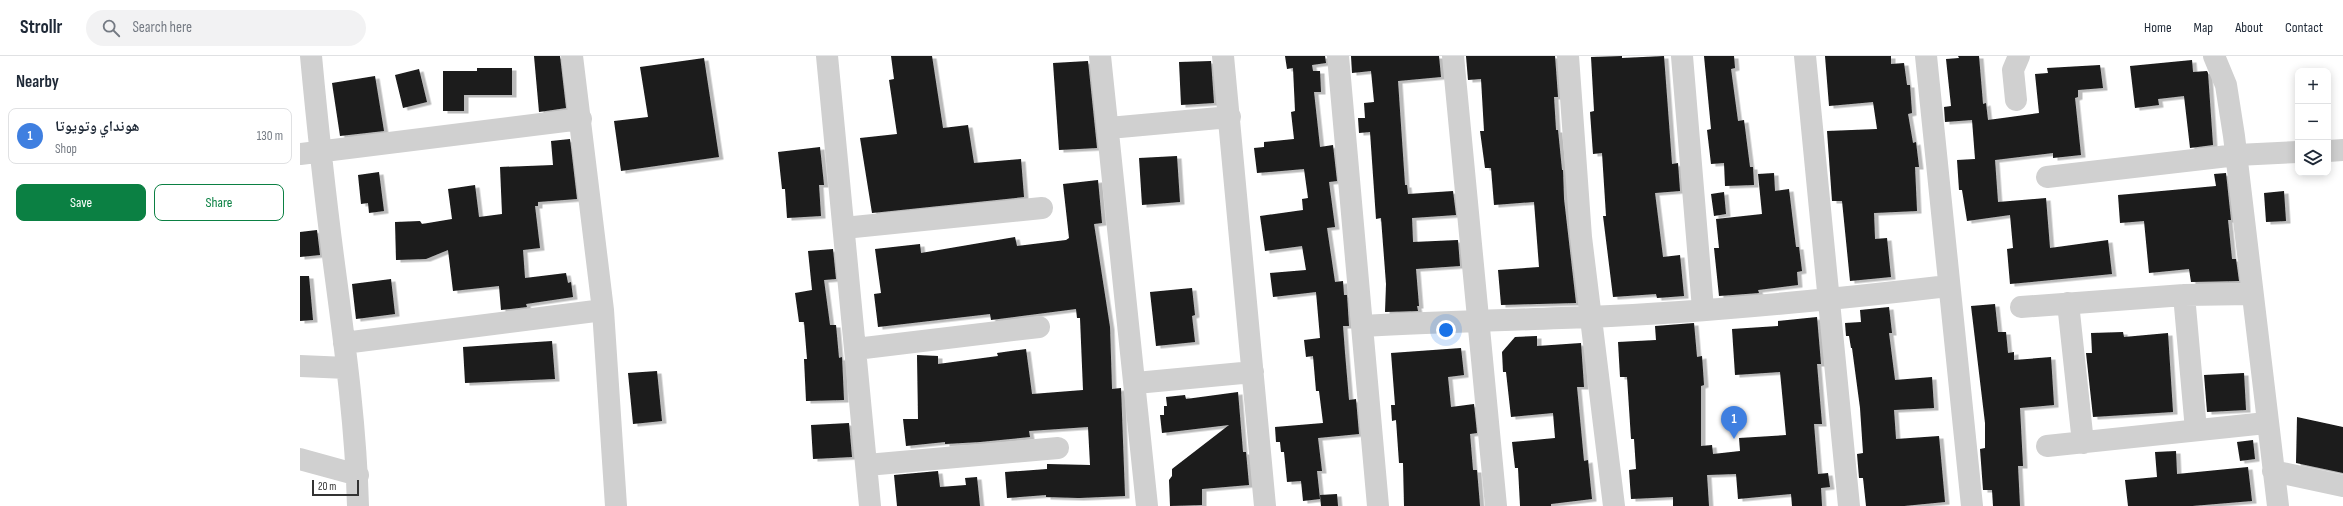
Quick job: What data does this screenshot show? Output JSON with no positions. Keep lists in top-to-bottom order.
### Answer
{
  "scale_bar": "20 m",
  "page": {
    "header": "Strollr",
    "search": "Search here",
    "nav": [
      "Home",
      "Map",
      "About",
      "Contact"
    ],
    "heading": "Nearby",
    "map_buttons": ["+", "−"],
    "list": [
      {
        "mark": "1",
        "name": "هونداي وتويوتا",
        "note": "Shop",
        "value": "130 m"
      }
    ],
    "buttons": ["Save", "Share"],
    "pins": "1",
    "scale": "20 m"
  }
}
